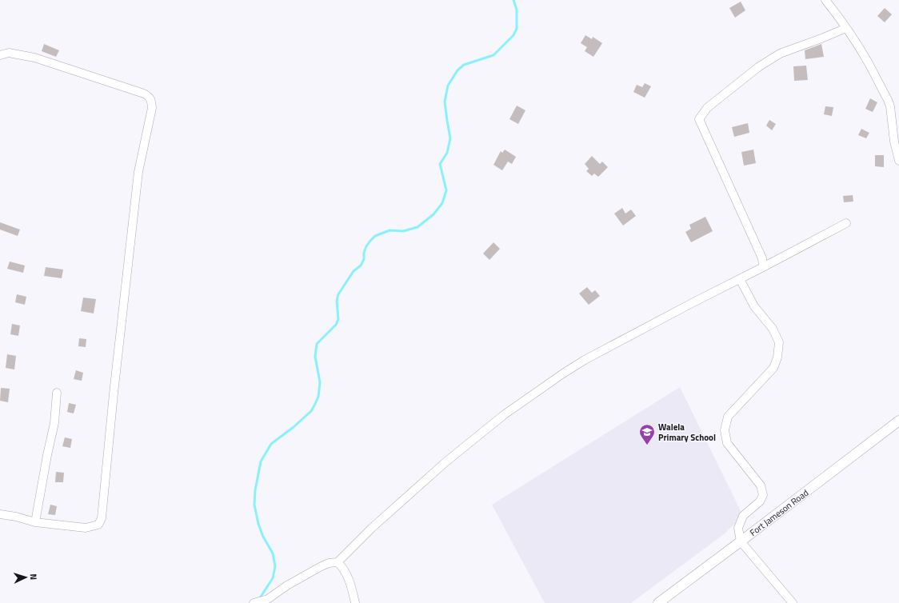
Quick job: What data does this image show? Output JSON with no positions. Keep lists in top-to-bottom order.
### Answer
{
  "streets": {
    "street": ["Fort Jameson Road"]
  },
  "places": {
    "school or university": ["Walela Primary School"]
  },
  "north": "right"
}
